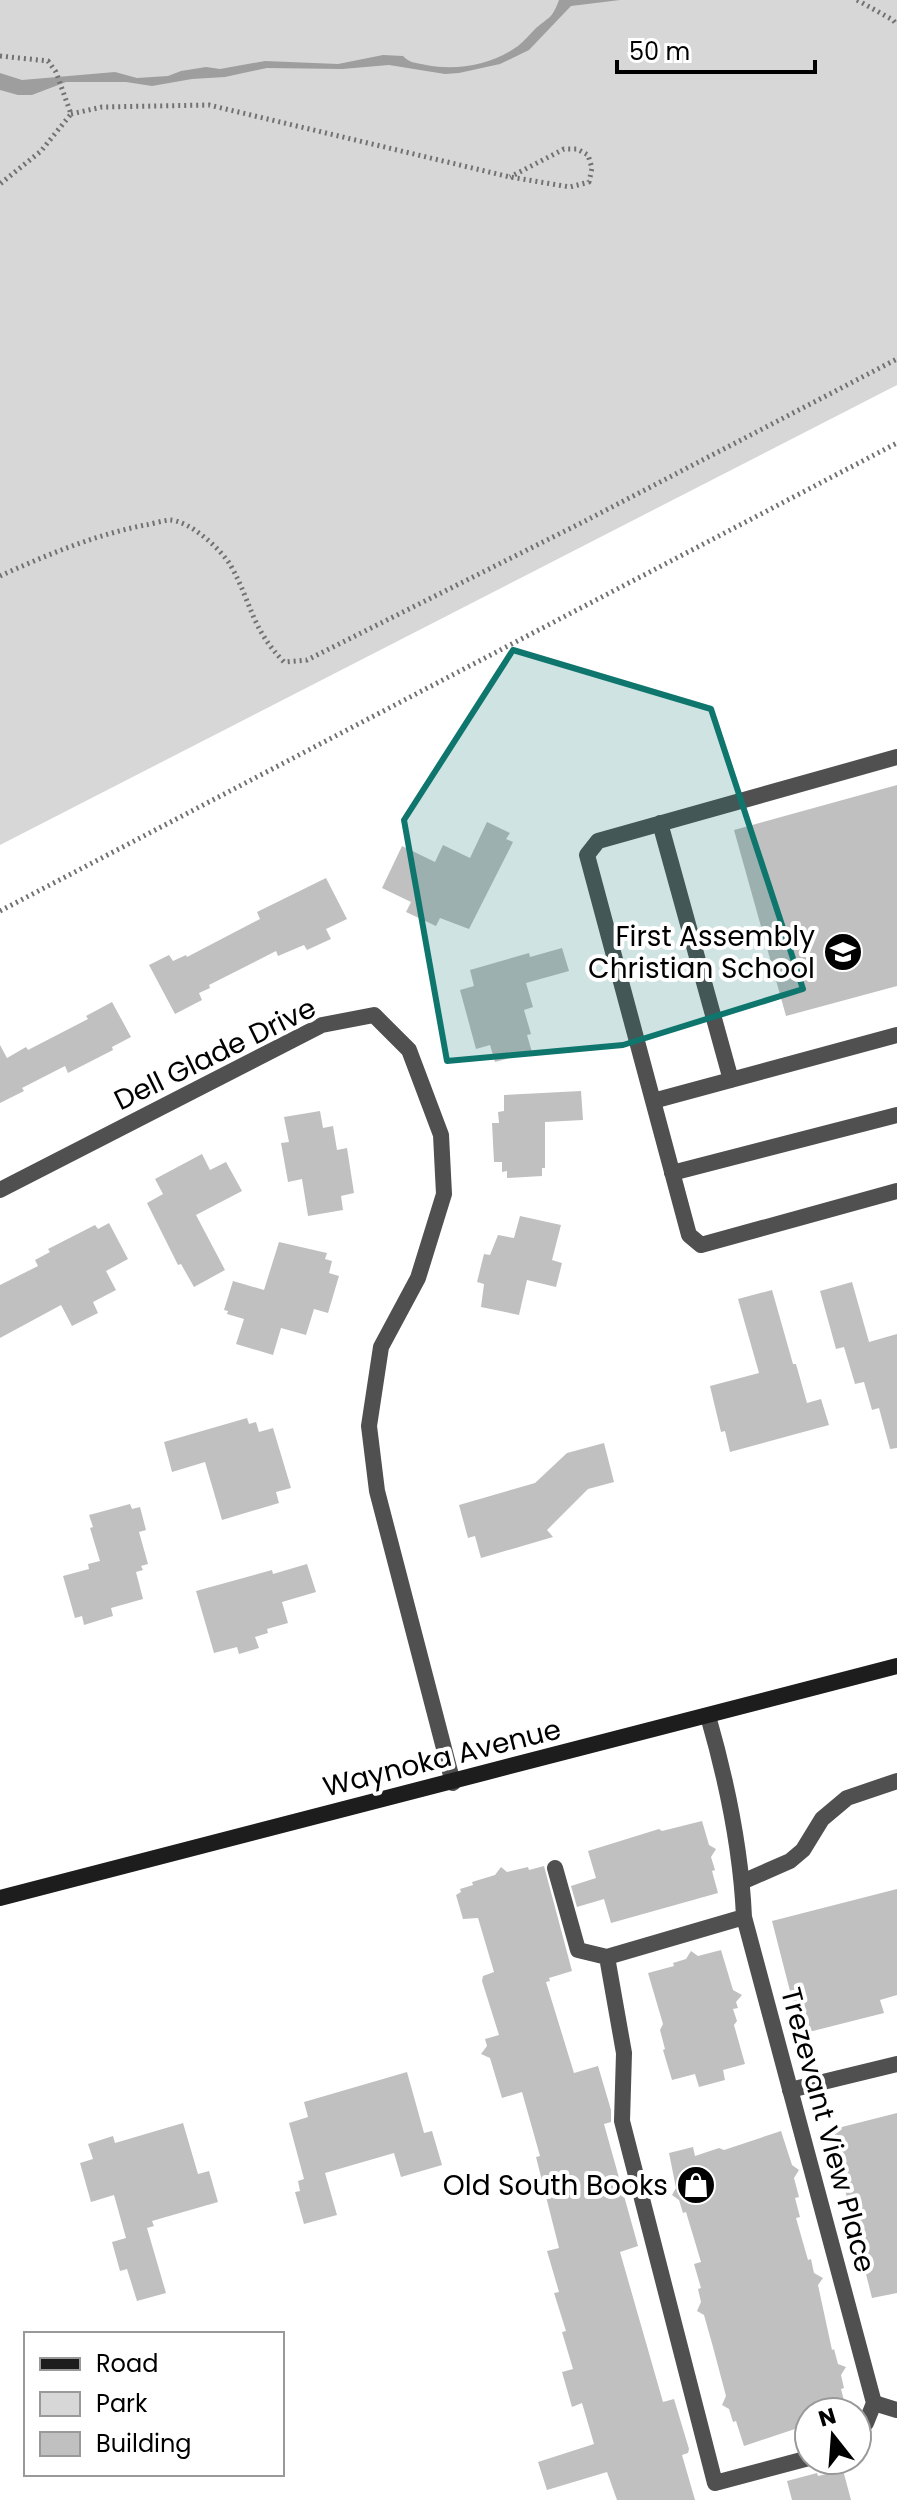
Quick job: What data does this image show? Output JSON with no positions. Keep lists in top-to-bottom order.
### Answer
{
  "streets": {
    "street": ["Dell Glade Drive", "Waynoka Avenue", "Trezevant View Place"]
  },
  "crossings": [
    ["Dell Glade Drive", "Waynoka Avenue"],
    ["Waynoka Avenue", "Trezevant View Place"]
  ],
  "places": {
    "school or university": ["First Assembly Christian School"],
    "shop": ["Old South Books"]
  },
  "legend": ["Road", "Park", "Building"],
  "scale_bar": "50 m",
  "north": "top"
}
